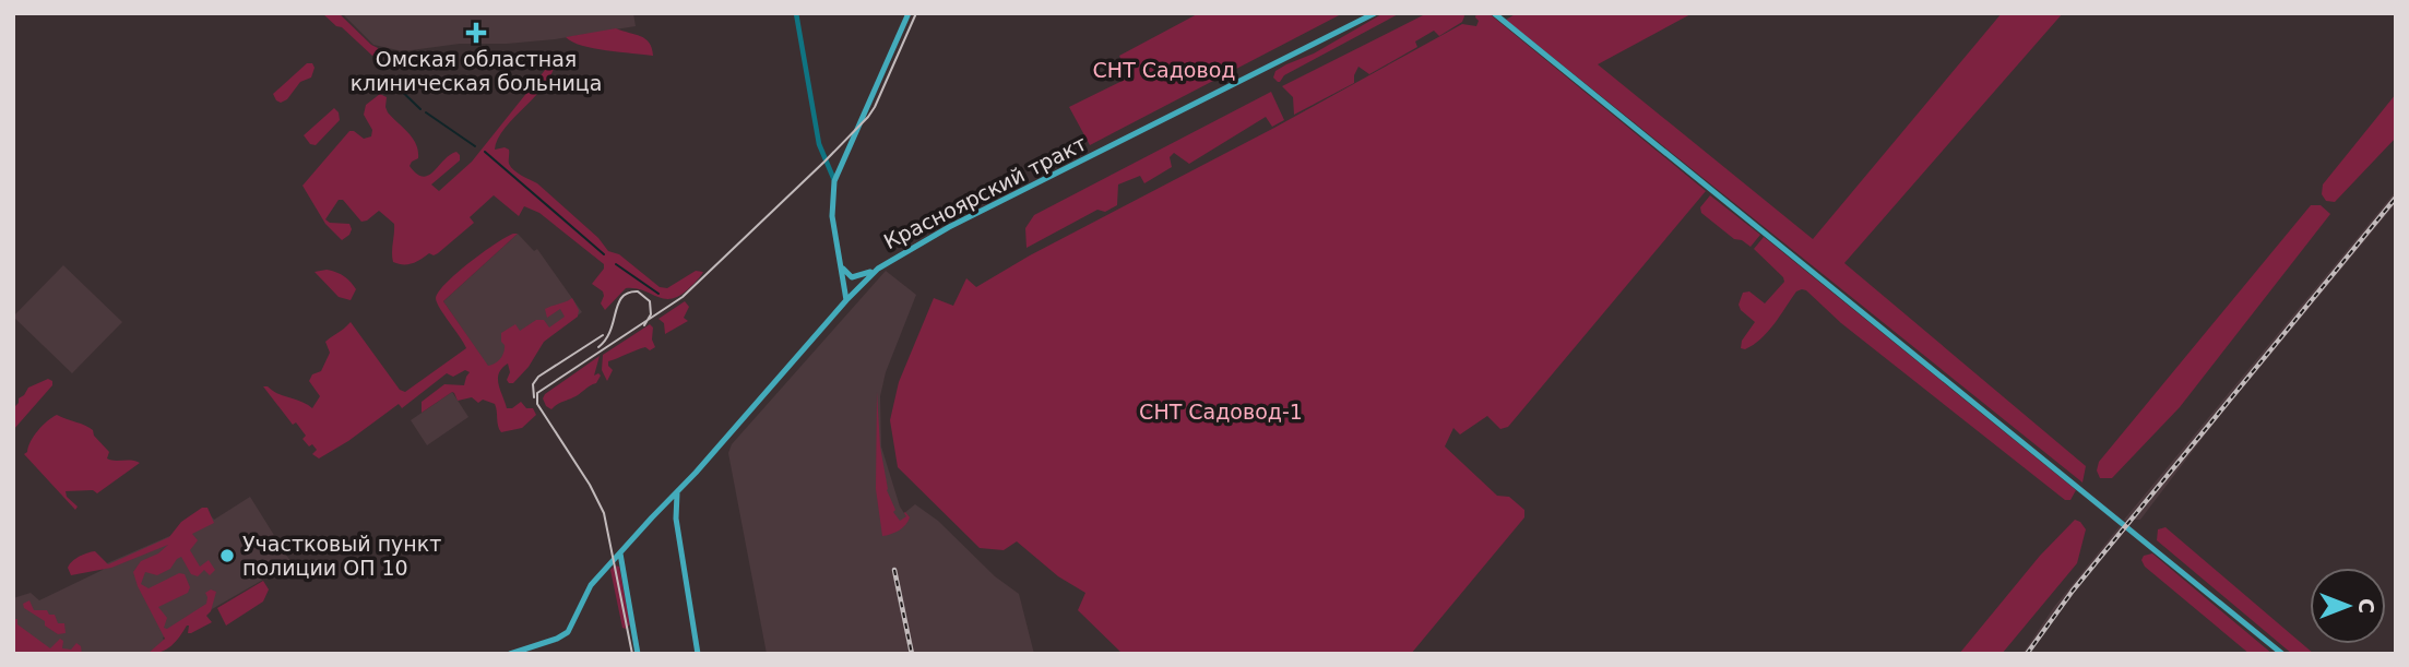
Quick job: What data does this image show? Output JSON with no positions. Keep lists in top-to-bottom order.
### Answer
{
  "streets": {
    "main road": ["Красноярский тракт"]
  },
  "parks": ["СНТ Садовод", "СНТ Садовод-1"],
  "places": {
    "health": ["Омская областная клиническая больница"],
    "other": ["Участковый пункт полиции ОП 10"]
  },
  "north": "right"
}
